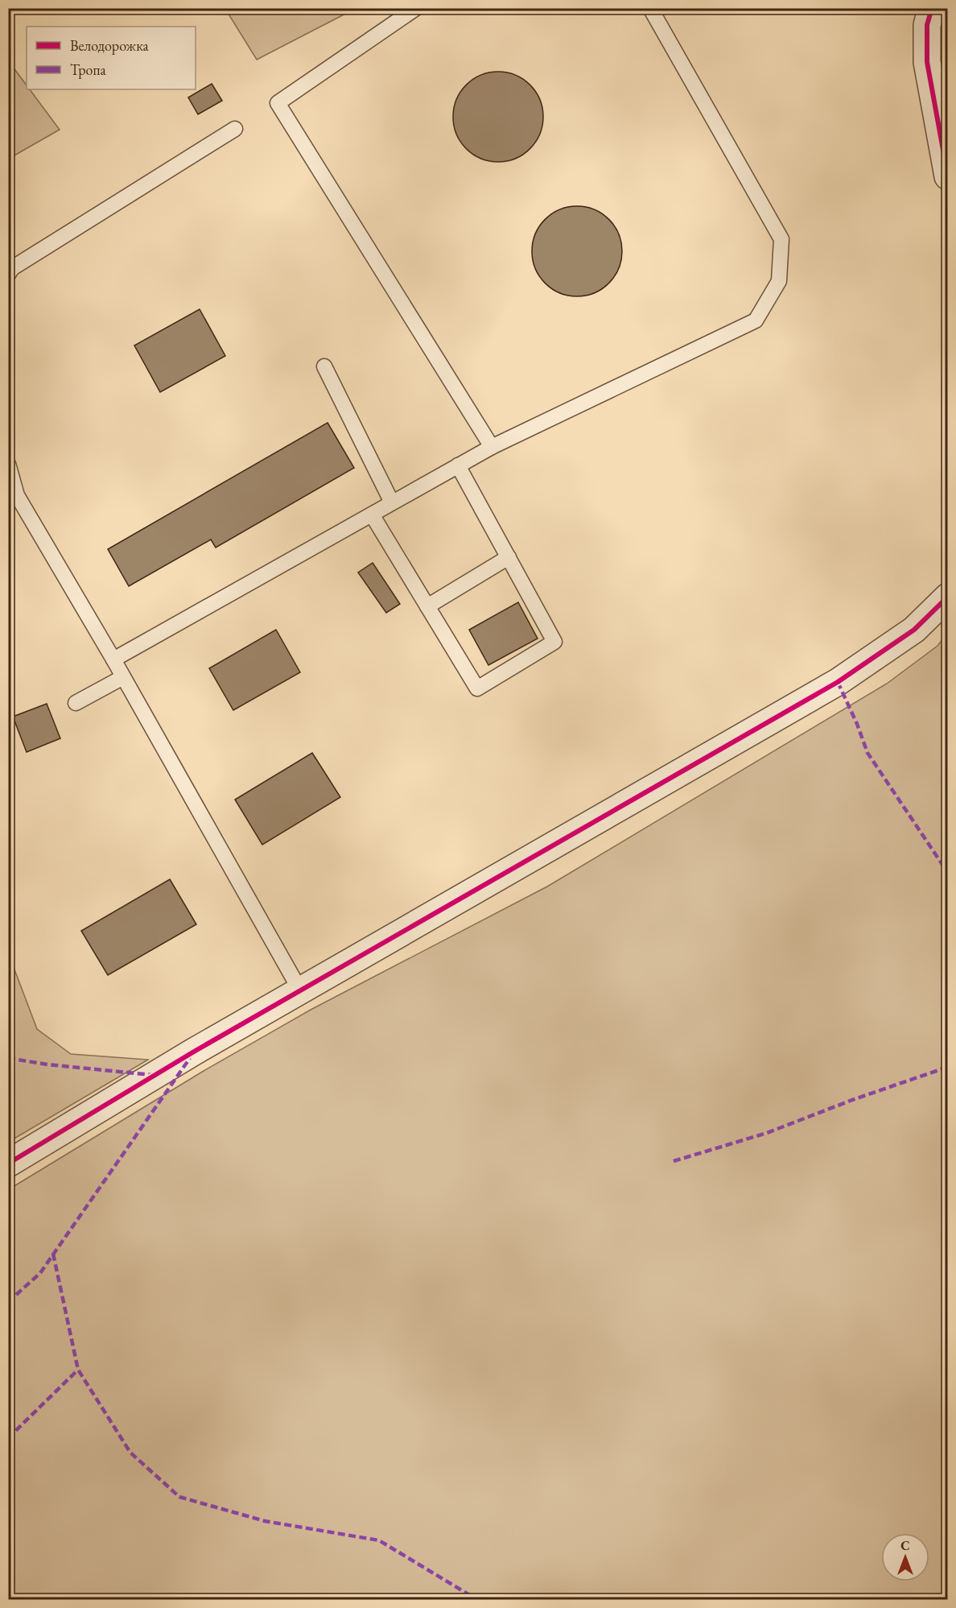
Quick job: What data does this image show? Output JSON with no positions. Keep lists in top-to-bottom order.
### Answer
{
  "legend": ["Велодорожка", "Тропа"],
  "north": "top"
}
